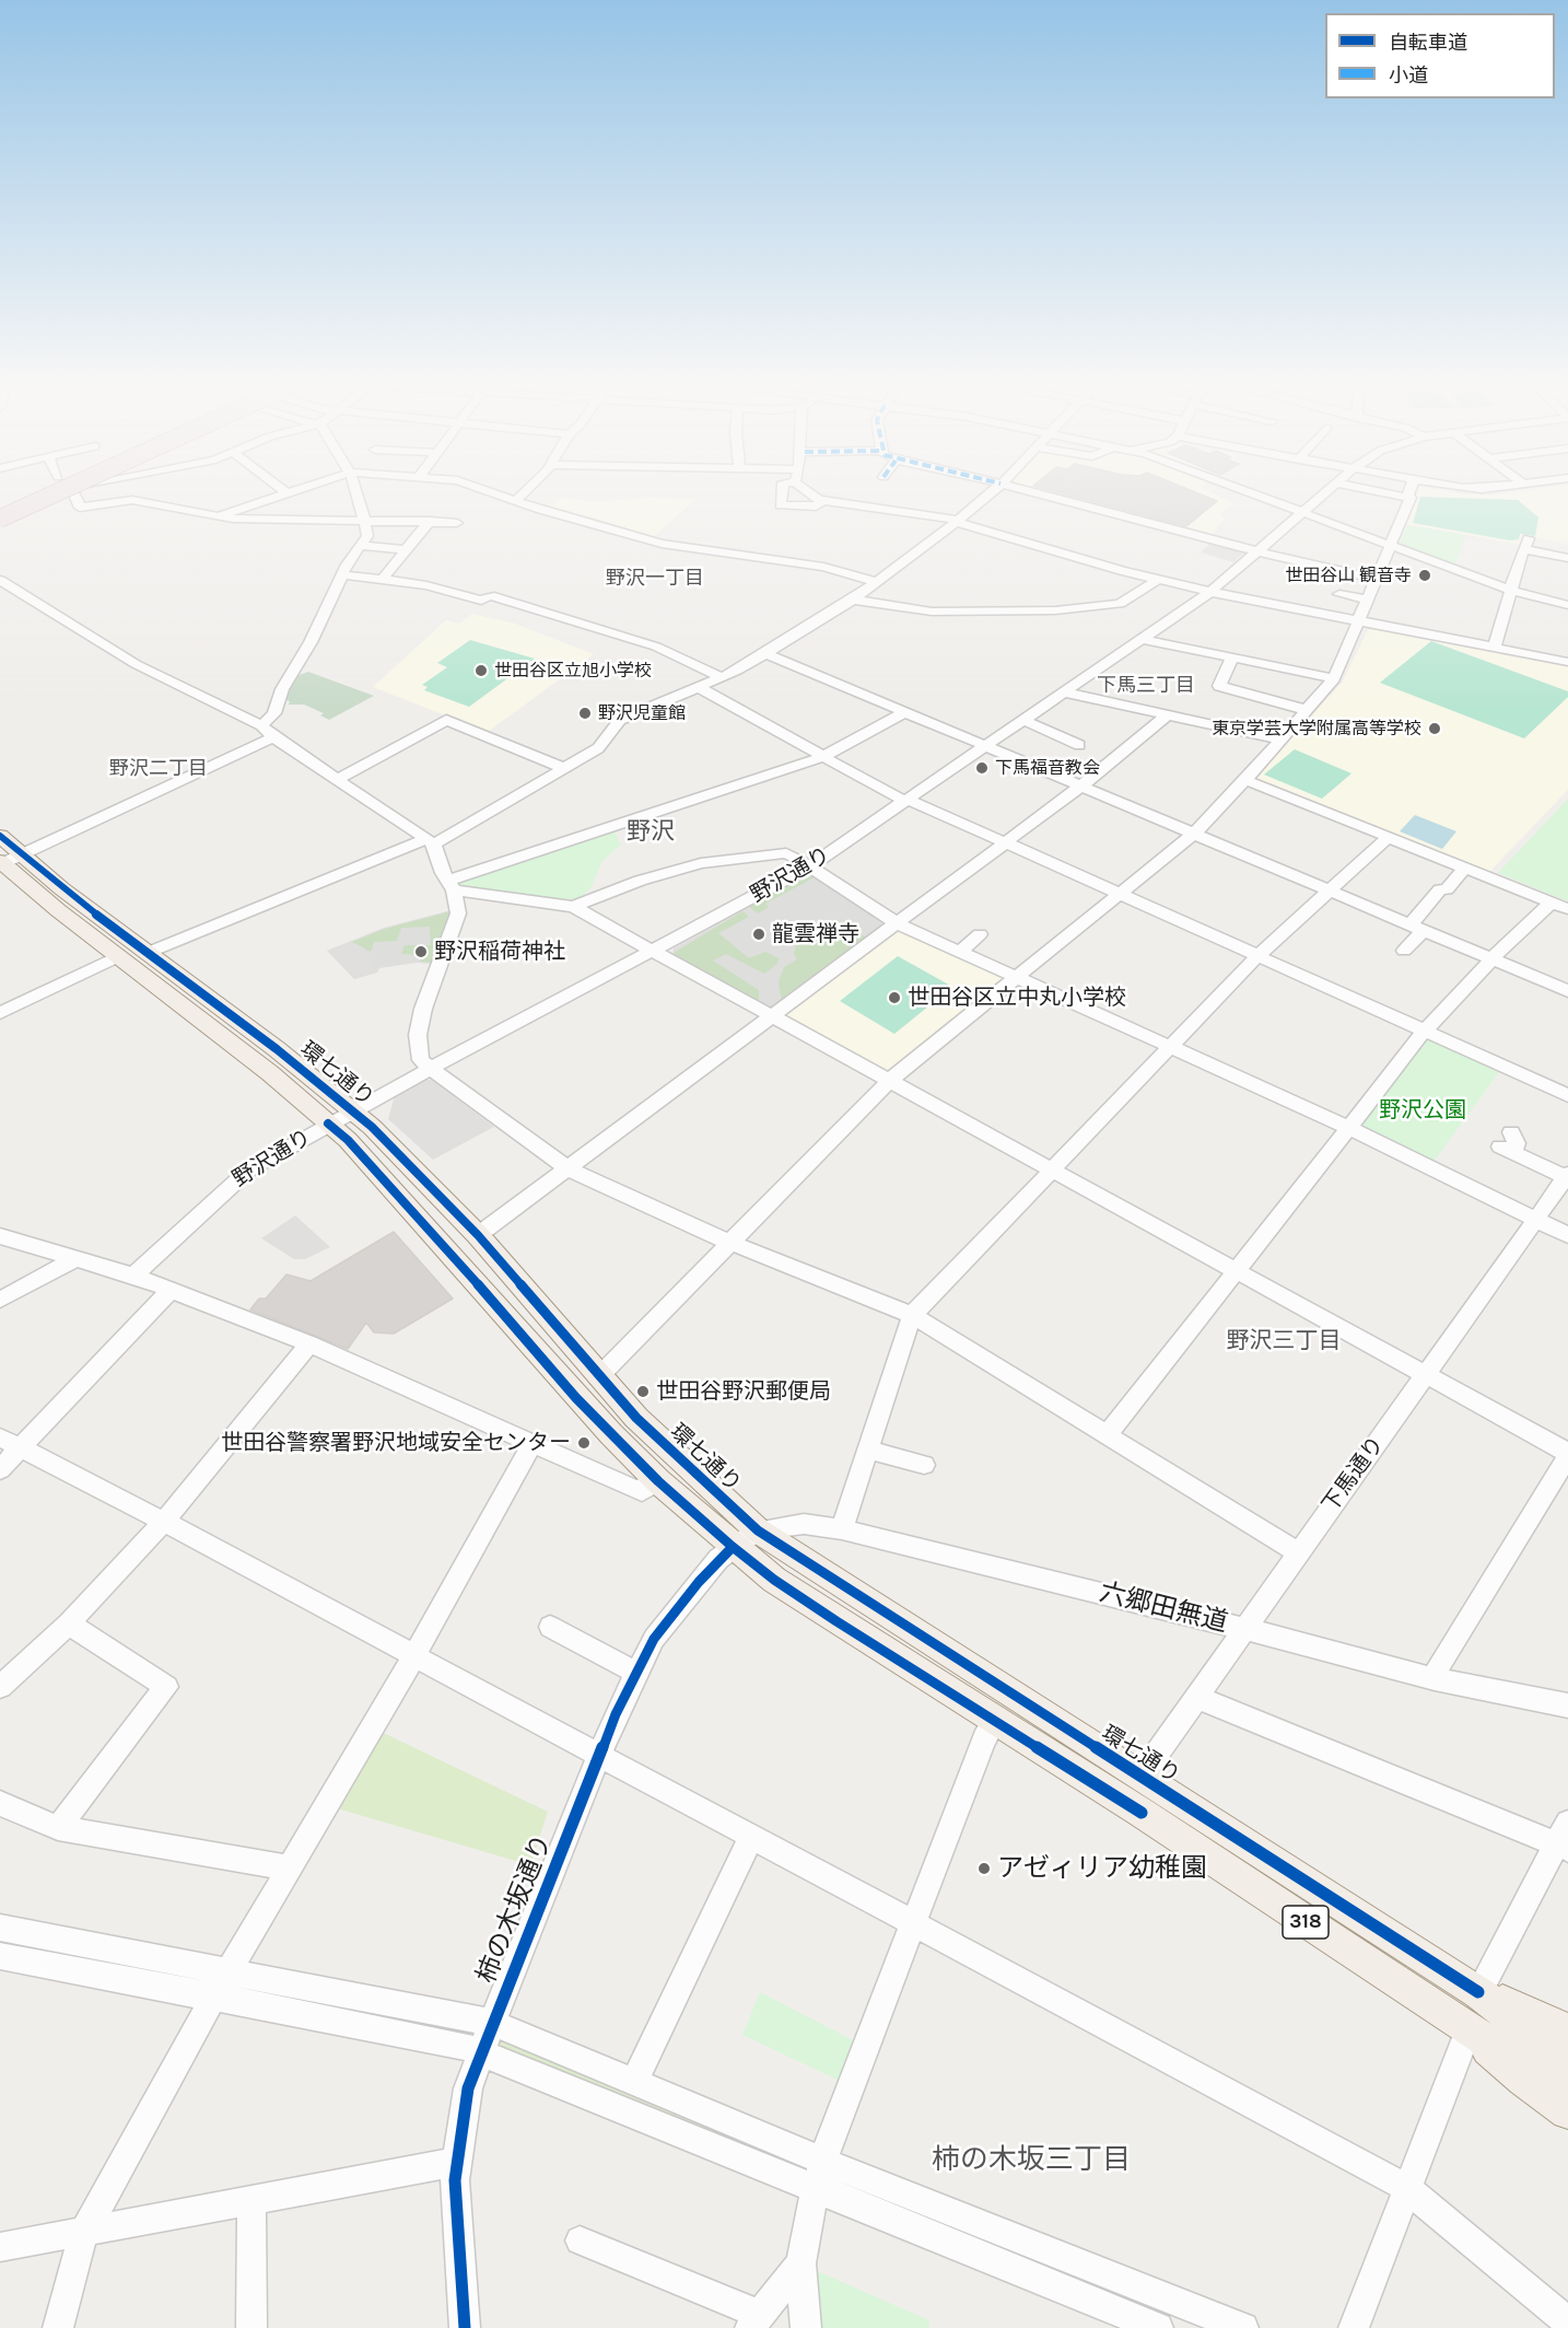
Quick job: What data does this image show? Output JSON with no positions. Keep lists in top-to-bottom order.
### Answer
{
  "streets": {
    "main road": ["環七通り", "318"],
    "street": [
      "野沢通り",
      "下馬通り",
      "六郷田無道",
      "柿の木坂通り"
    ]
  },
  "crossings": [
    ["野沢通り", "環七通り"],
    ["環七通り", "下馬通り"],
    ["環七通り", "六郷田無道"],
    ["環七通り", "柿の木坂通り"],
    ["下馬通り", "六郷田無道"],
    ["六郷田無道", "柿の木坂通り"]
  ],
  "districts": [
    "野沢一丁目",
    "下馬三丁目",
    "野沢二丁目",
    "野沢",
    "野沢三丁目",
    "柿の木坂三丁目"
  ],
  "parks": ["野沢公園"],
  "places": [
    "世田谷山 観音寺",
    "世田谷区立旭小学校",
    "野沢児童館",
    "東京学芸大学附属高等学校",
    "下馬福音教会",
    "龍雲禅寺",
    "野沢稲荷神社",
    "世田谷区立中丸小学校",
    "世田谷野沢郵便局",
    "世田谷警察署野沢地域安全センター",
    "アゼィリア幼稚園"
  ],
  "legend": ["自転車道", "小道"]
}
